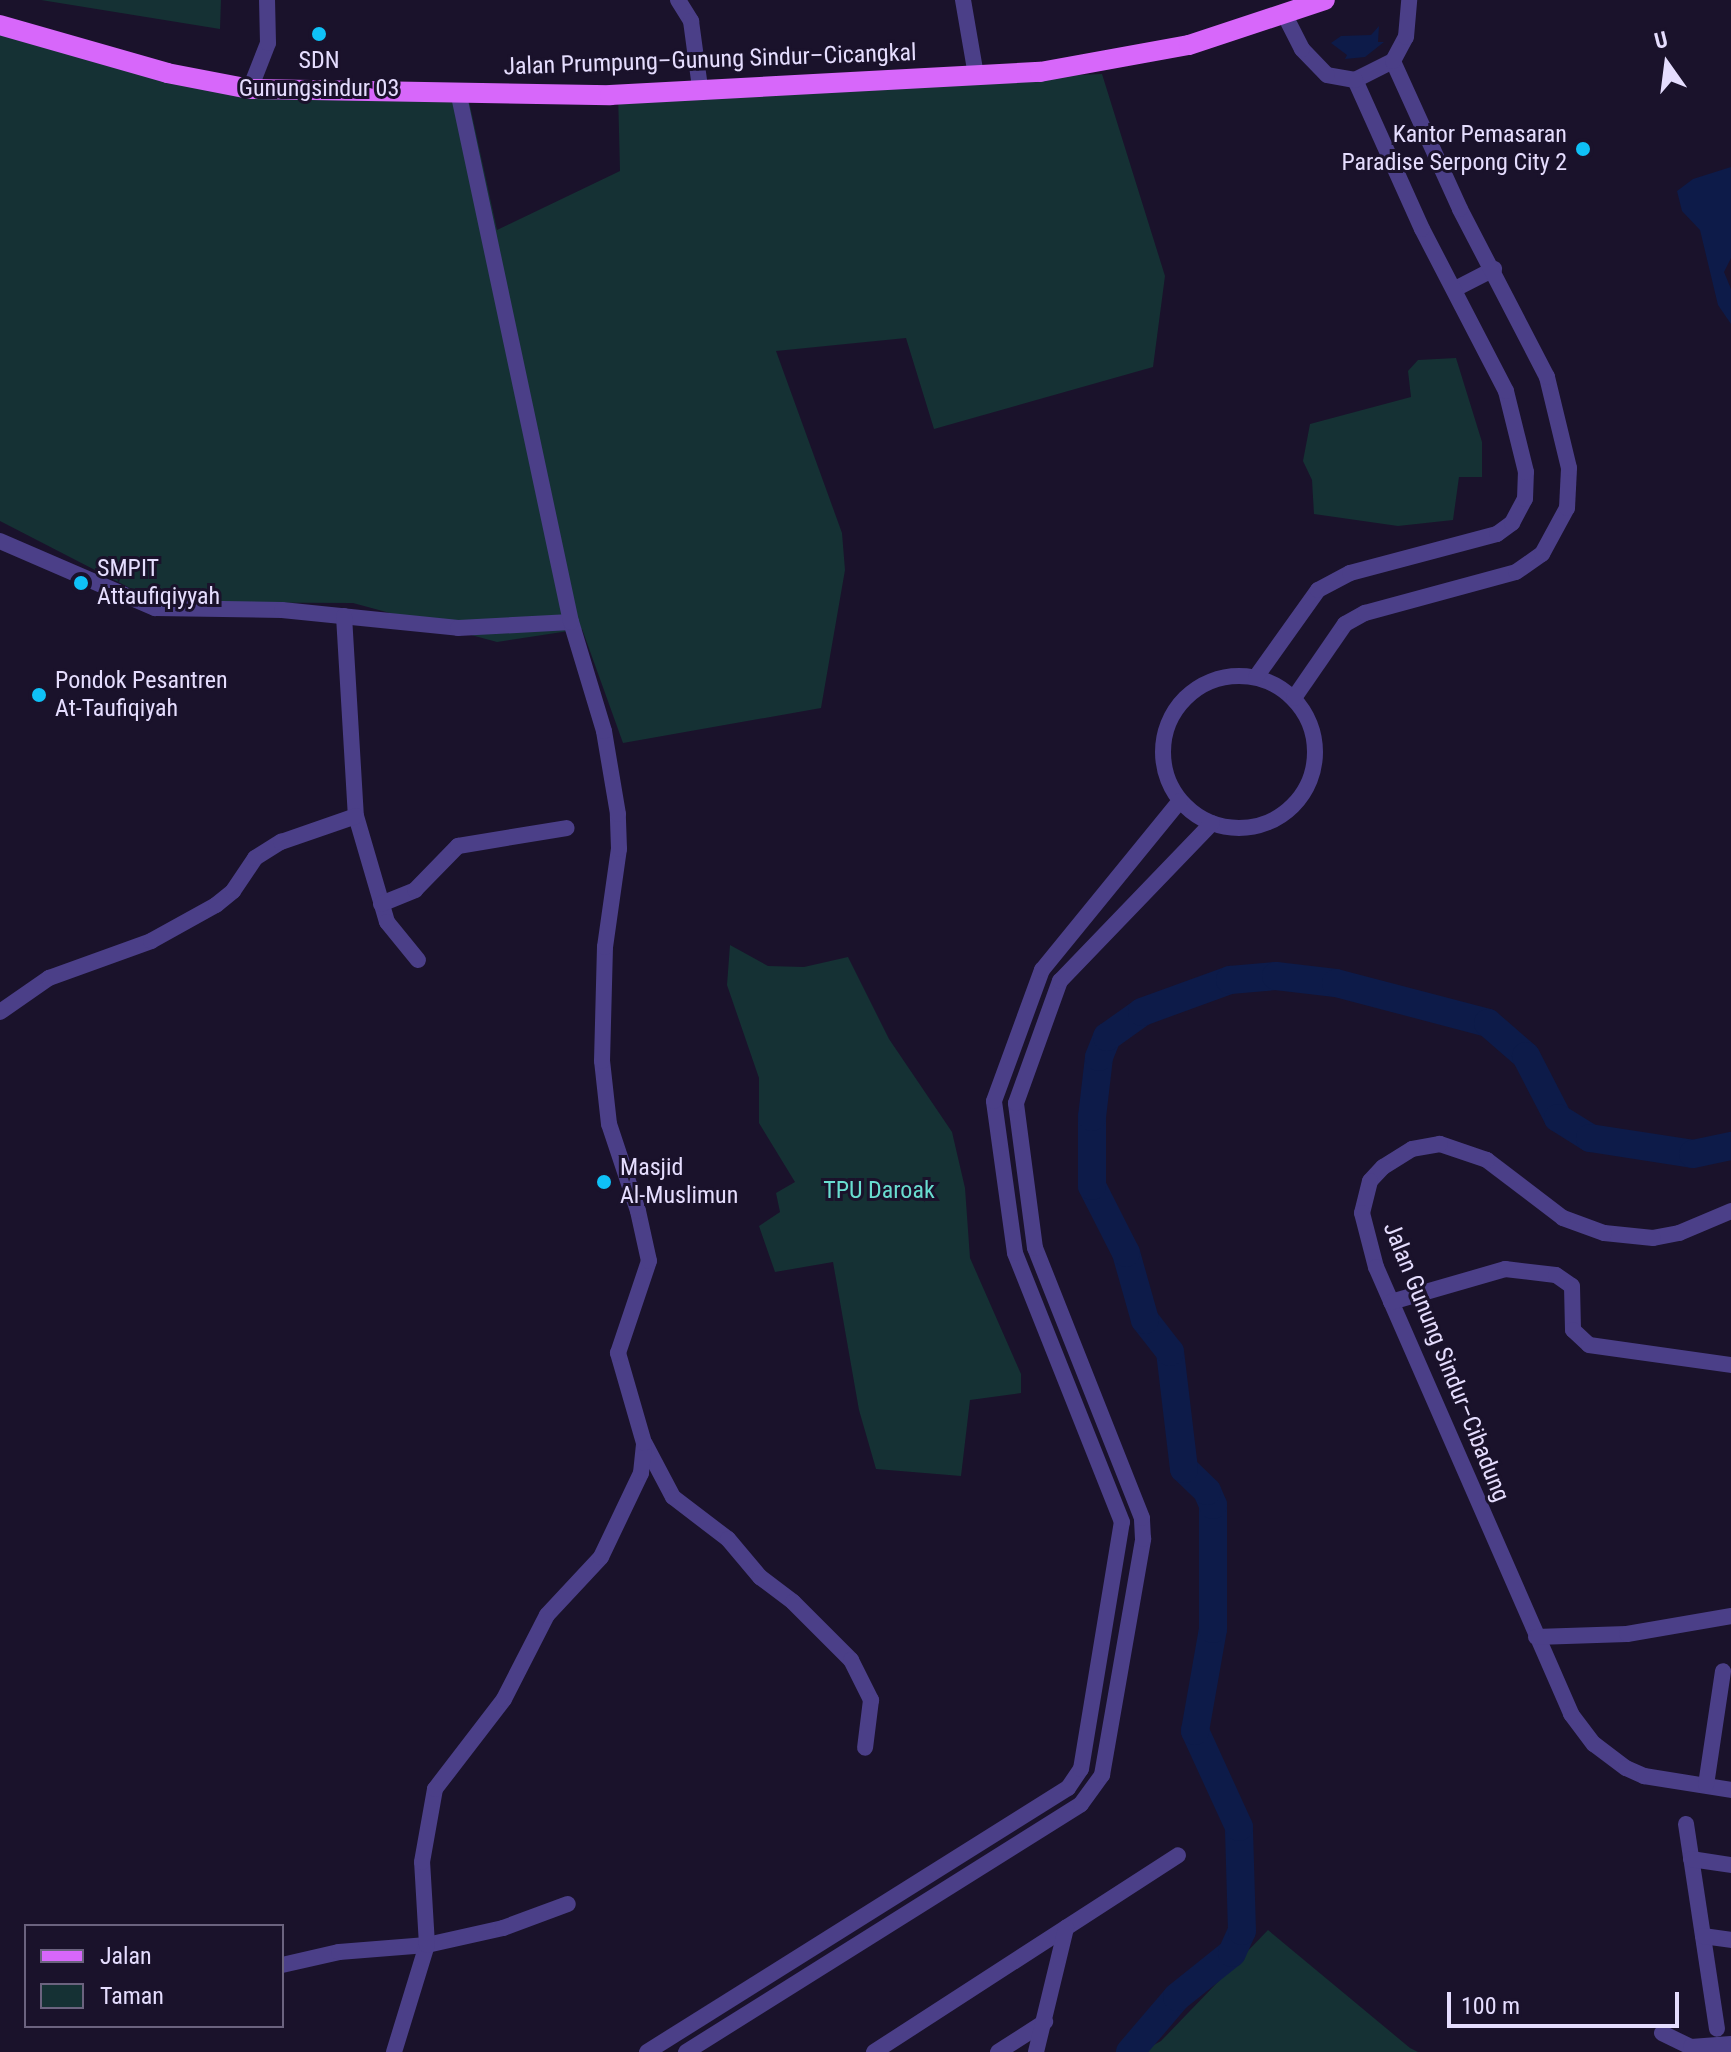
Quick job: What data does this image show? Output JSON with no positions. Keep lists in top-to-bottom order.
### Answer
{
  "streets": {
    "main road": ["Jalan Prumpung–Gunung Sindur–Cicangkal"],
    "street": ["Jalan Gunung Sindur–Cibadung"]
  },
  "parks": ["TPU Daroak"],
  "places": [
    "SDN Gunungsindur 03",
    "Kantor Pemasaran Paradise Serpong City 2",
    "SMPIT Attaufiqiyyah",
    "Pondok Pesantren At-Taufiqiyah",
    "Masjid Al-Muslimun"
  ],
  "legend": ["Jalan", "Taman"],
  "scale_bar": "100 m",
  "north": "top"
}
